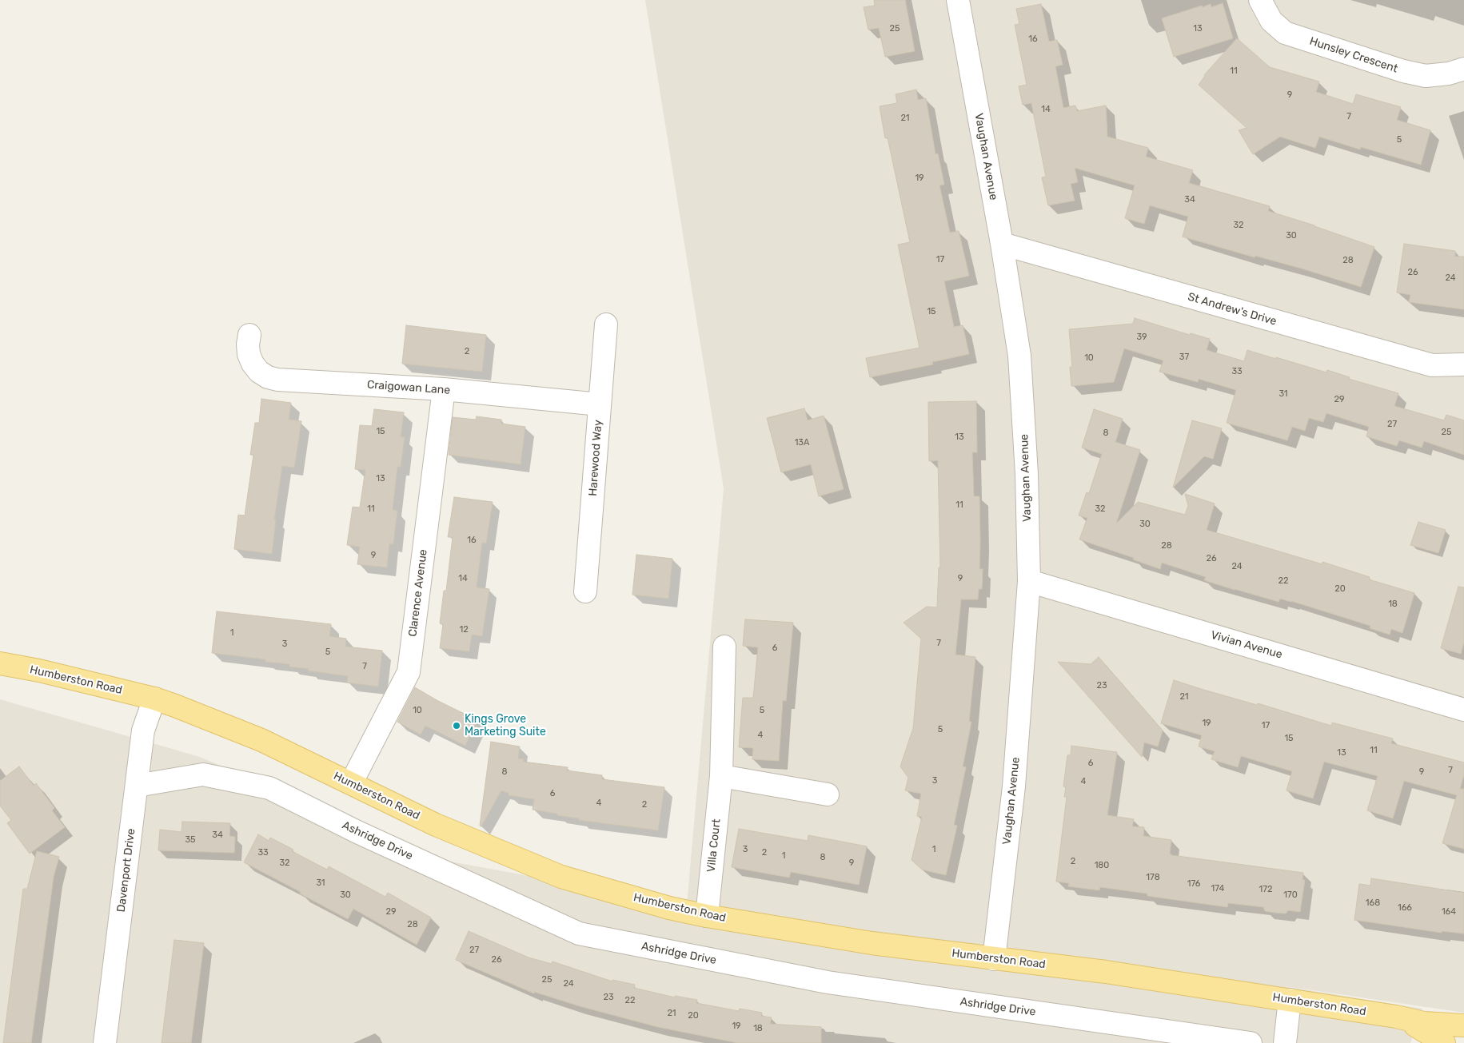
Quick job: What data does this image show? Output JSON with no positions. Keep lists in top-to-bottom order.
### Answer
{
  "streets": {
    "main road": ["Humberston Road"],
    "street": [
      "Hunsley Crescent",
      "Vaughan Avenue",
      "St Andrew's Drive",
      "Craigowan Lane",
      "Harewood Way",
      "Clarence Avenue",
      "Vivian Avenue",
      "Ashridge Drive",
      "Villa Court",
      "Davenport Drive"
    ]
  },
  "crossings": [
    ["Vaughan Avenue", "St Andrew's Drive"],
    ["Vaughan Avenue", "Vivian Avenue"],
    ["Vaughan Avenue", "Humberston Road"],
    ["Craigowan Lane", "Harewood Way"],
    ["Craigowan Lane", "Clarence Avenue"],
    ["Clarence Avenue", "Humberston Road"],
    ["Humberston Road", "Villa Court"],
    ["Humberston Road", "Davenport Drive"],
    ["Ashridge Drive", "Davenport Drive"]
  ],
  "places": ["Kings Grove Marketing Suite"],
  "house_numbers": [
    "25",
    "13",
    "16",
    "11",
    "9",
    "14",
    "7",
    "21",
    "5",
    "19",
    "34",
    "32",
    "30",
    "17",
    "28",
    "26",
    "24",
    "15",
    "39",
    "2",
    "37",
    "10",
    "33",
    "31",
    "29",
    "27",
    "15",
    "25",
    "8",
    "13",
    "13A",
    "13",
    "11",
    "11",
    "32",
    "30",
    "16",
    "28",
    "9",
    "26",
    "24",
    "14",
    "9",
    "22",
    "20",
    "18",
    "12",
    "1",
    "7",
    "3",
    "6",
    "5",
    "7",
    "23",
    "21",
    "10",
    "5",
    "19",
    "17",
    "5",
    "4",
    "15",
    "11",
    "13",
    "6",
    "7",
    "8",
    "9",
    "3",
    "4",
    "6",
    "4",
    "2",
    "34",
    "35",
    "3",
    "1",
    "33",
    "2",
    "1",
    "8",
    "2",
    "32",
    "9",
    "180",
    "178",
    "31",
    "176",
    "174",
    "172",
    "30",
    "170",
    "168",
    "166",
    "29",
    "164",
    "28",
    "27",
    "26",
    "25",
    "24",
    "23",
    "22",
    "21",
    "20",
    "19",
    "18"
  ]
}
